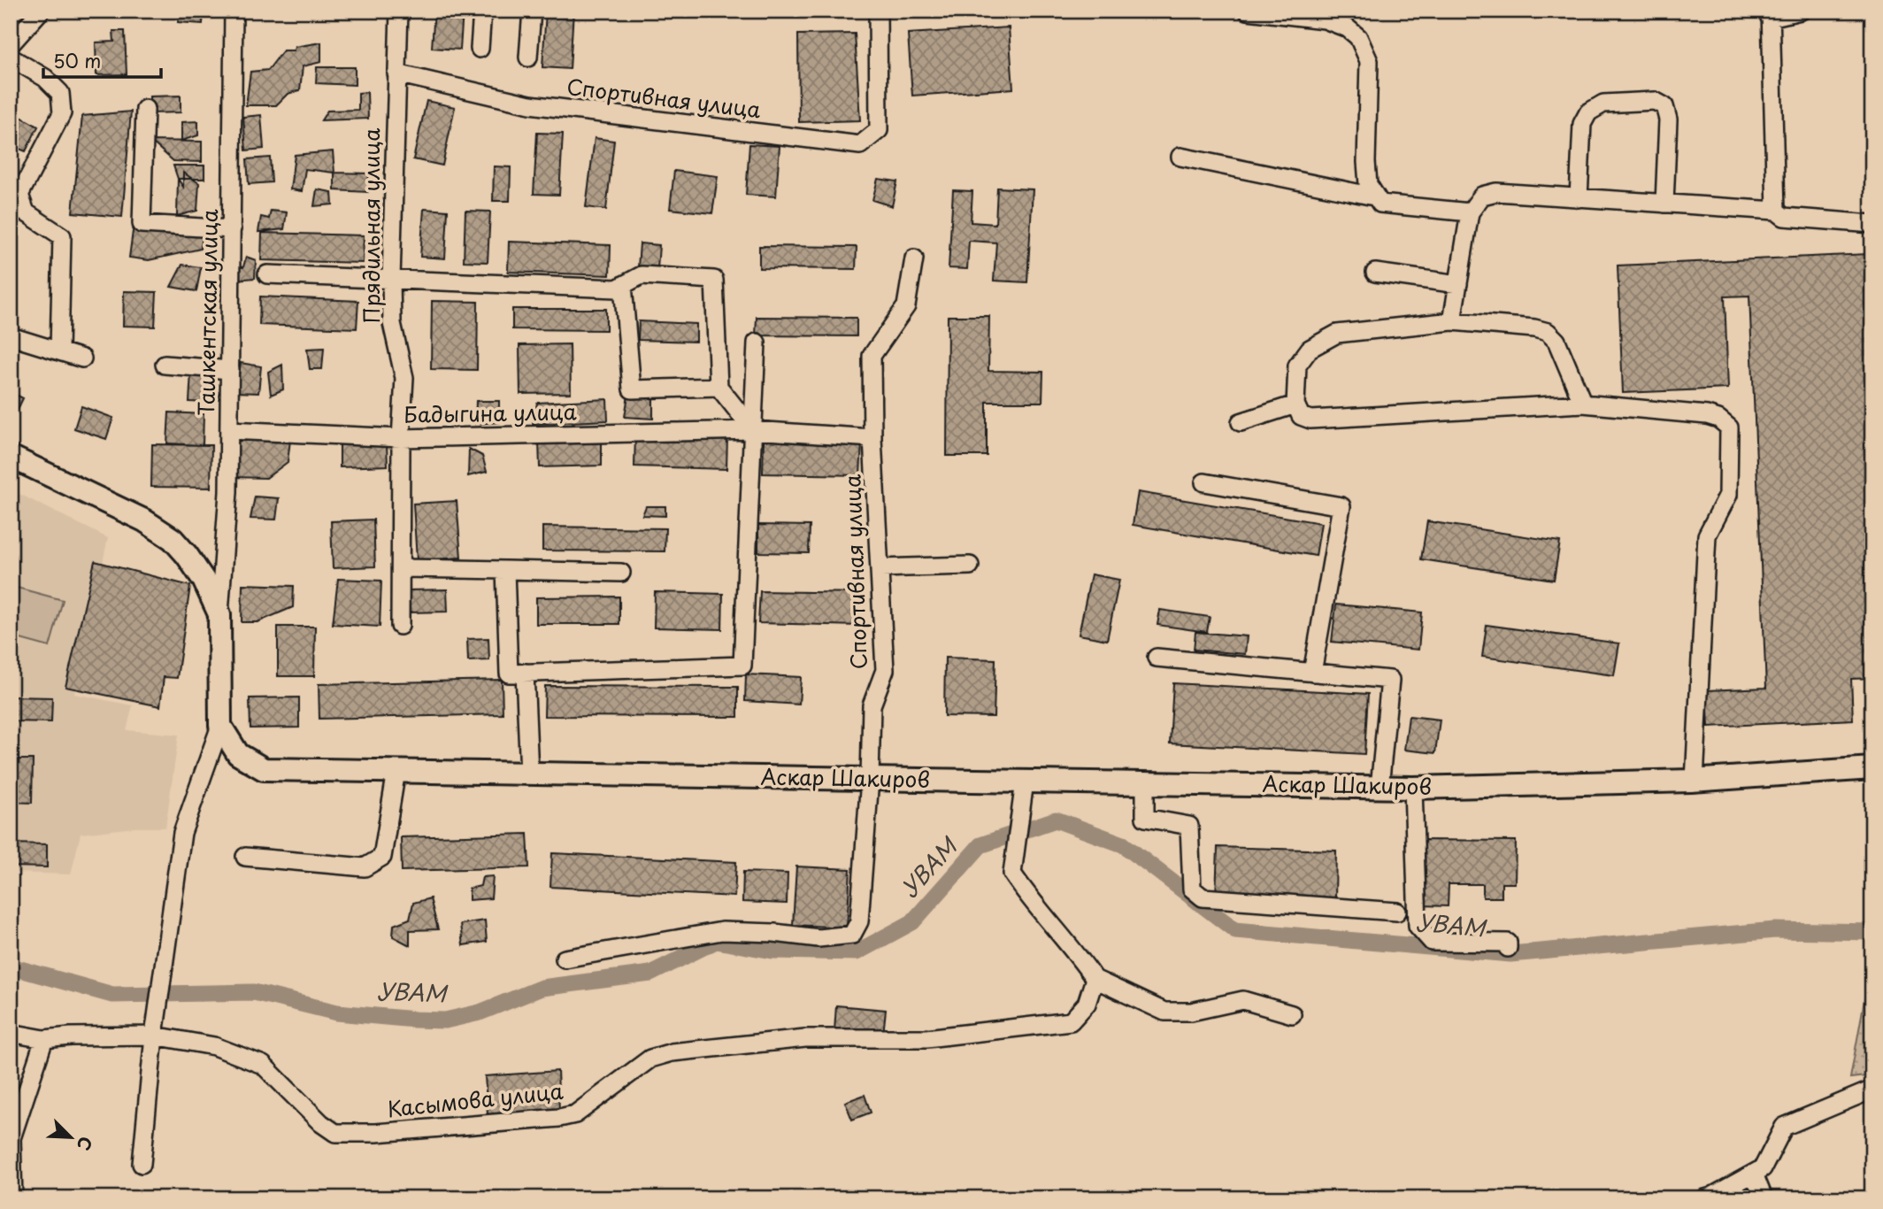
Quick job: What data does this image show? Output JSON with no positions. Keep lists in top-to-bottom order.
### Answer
{
  "streets": {
    "main road": ["Аскар Шакиров"],
    "street": [
      "Спортивная улица",
      "Прядильная улица",
      "Ташкентская улица",
      "Бадыгина улица",
      "Касымова улица"
    ]
  },
  "crossings": [
    ["Спортивная улица", "Прядильная улица"],
    ["Спортивная улица", "Бадыгина улица"],
    ["Спортивная улица", "Аскар Шакиров"],
    ["Прядильная улица", "Бадыгина улица"],
    ["Ташкентская улица", "Бадыгина улица"]
  ],
  "water": ["УВАМ"],
  "scale_bar": "50 m",
  "north": "bottom right"
}
